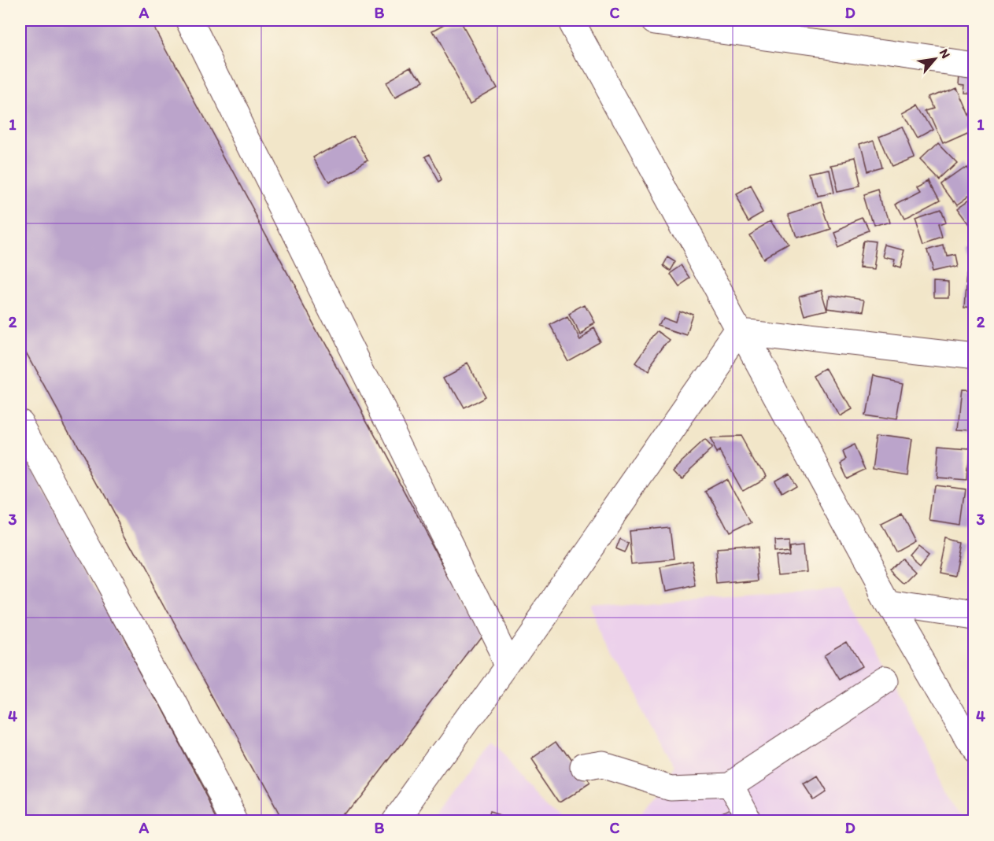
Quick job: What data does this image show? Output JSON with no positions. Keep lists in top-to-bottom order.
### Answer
{
  "north": "top right",
  "grid": {
    "columns": [
      "A",
      "B",
      "C",
      "D"
    ],
    "rows": [
      "1",
      "2",
      "3",
      "4"
    ]
  }
}
